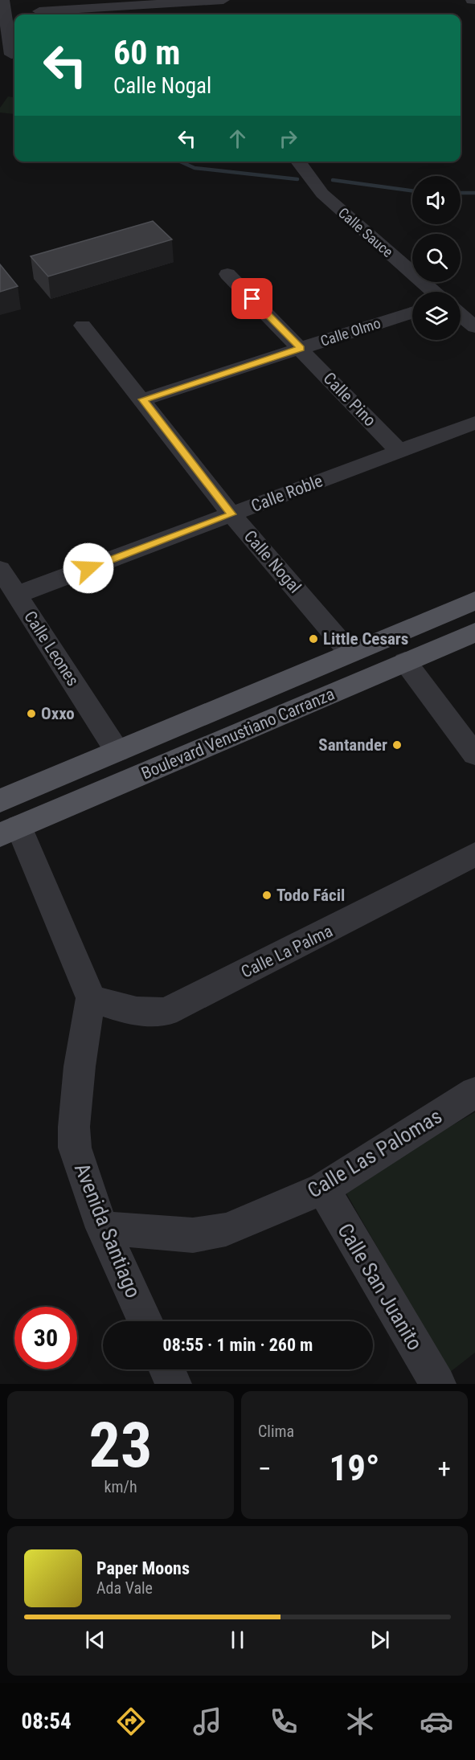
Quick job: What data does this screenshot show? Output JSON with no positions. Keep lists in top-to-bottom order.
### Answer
{
  "streets": {
    "main road": ["Boulevard Venustiano Carranza"],
    "street": [
      "Calle Sauce",
      "Calle Olmo",
      "Calle Pino",
      "Calle Roble",
      "Calle Nogal",
      "Calle Leones",
      "Calle La Palma",
      "Calle Las Palomas",
      "Avenida Santiago",
      "Calle San Juanito"
    ]
  },
  "crossings": [
    ["Calle Olmo", "Calle Pino"],
    ["Calle Olmo", "Calle Nogal"],
    ["Calle Pino", "Calle Roble"],
    ["Calle Roble", "Calle Nogal"],
    ["Calle Roble", "Calle Leones"],
    ["Calle Nogal", "Boulevard Venustiano Carranza"],
    ["Calle Leones", "Boulevard Venustiano Carranza"],
    ["Calle La Palma", "Avenida Santiago"],
    ["Calle Las Palomas", "Avenida Santiago"],
    ["Calle Las Palomas", "Calle San Juanito"]
  ],
  "places": [
    "Little Cesars",
    "Oxxo",
    "Santander",
    "Todo Fácil"
  ],
  "page": {
    "turn": ["60 m", "Calle Nogal"],
    "limit": "30",
    "trip": "08:55 · 1 min · 260 m",
    "tile": [
      ["23", "km/h"],
      "Clima"
    ],
    "heat": ["−", "19°", "+"],
    "song": ["Paper Moons", "Ada Vale"],
    "tabs": "08:54"
  }
}
